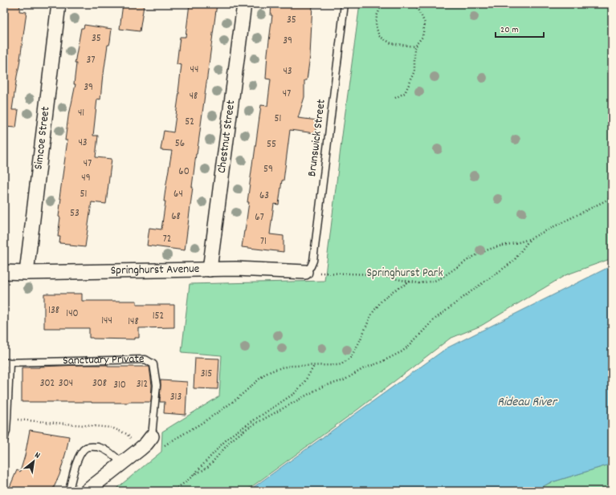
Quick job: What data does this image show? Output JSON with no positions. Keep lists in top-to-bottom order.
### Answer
{
  "streets": {
    "street": ["Chestnut Street", "Simcoe Street", "Springhurst Avenue"],
    "lane": ["Brunswick Street", "Sanctuary Private"]
  },
  "crossings": [
    ["Chestnut Street", "Springhurst Avenue"],
    ["Simcoe Street", "Springhurst Avenue"],
    ["Brunswick Street", "Springhurst Avenue"]
  ],
  "water": ["Rideau River"],
  "parks": ["Springhurst Park"],
  "house_numbers": [
    "35",
    "35",
    "39",
    "37",
    "44",
    "43",
    "39",
    "47",
    "48",
    "41",
    "51",
    "52",
    "43",
    "56",
    "55",
    "47",
    "59",
    "60",
    "49",
    "51",
    "64",
    "63",
    "53",
    "68",
    "67",
    "72",
    "71",
    "138",
    "140",
    "152",
    "144",
    "148",
    "315",
    "302",
    "304",
    "308",
    "312",
    "310",
    "313"
  ],
  "scale_bar": "20 m",
  "north": "top right"
}
